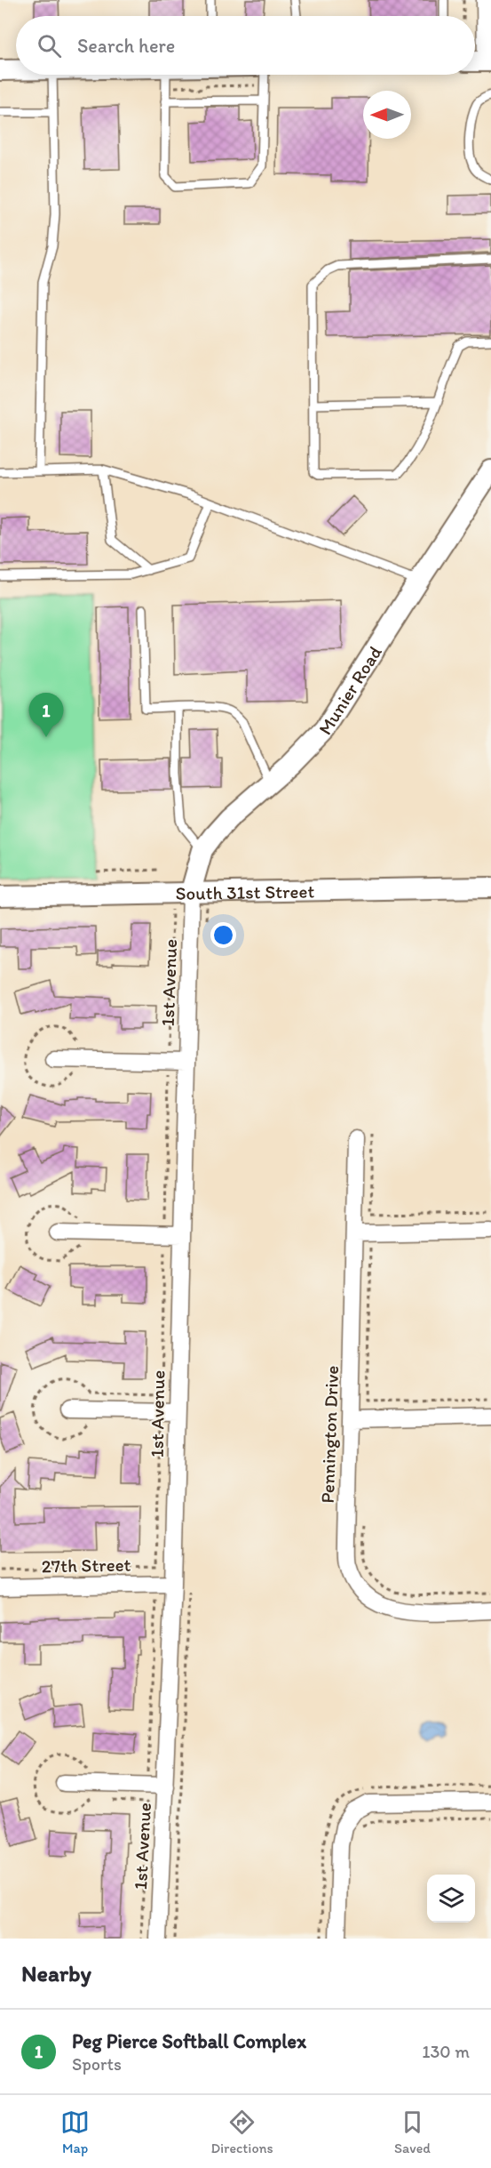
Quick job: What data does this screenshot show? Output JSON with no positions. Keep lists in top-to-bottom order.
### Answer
{
  "streets": {
    "street": [
      "Munier Road",
      "South 31st Street",
      "1st Avenue",
      "Pennington Drive",
      "27th Street"
    ]
  },
  "crossings": [
    ["Munier Road", "South 31st Street"],
    ["Munier Road", "1st Avenue"],
    ["South 31st Street", "1st Avenue"],
    ["1st Avenue", "27th Street"]
  ],
  "north": "left",
  "page": {
    "search": "Search here",
    "pins": "1",
    "heading": "Nearby",
    "list": [
      {
        "mark": "1",
        "name": "Peg Pierce Softball Complex",
        "note": "Sports",
        "value": "130 m"
      }
    ],
    "nav": ["Map", "Directions", "Saved"]
  }
}
